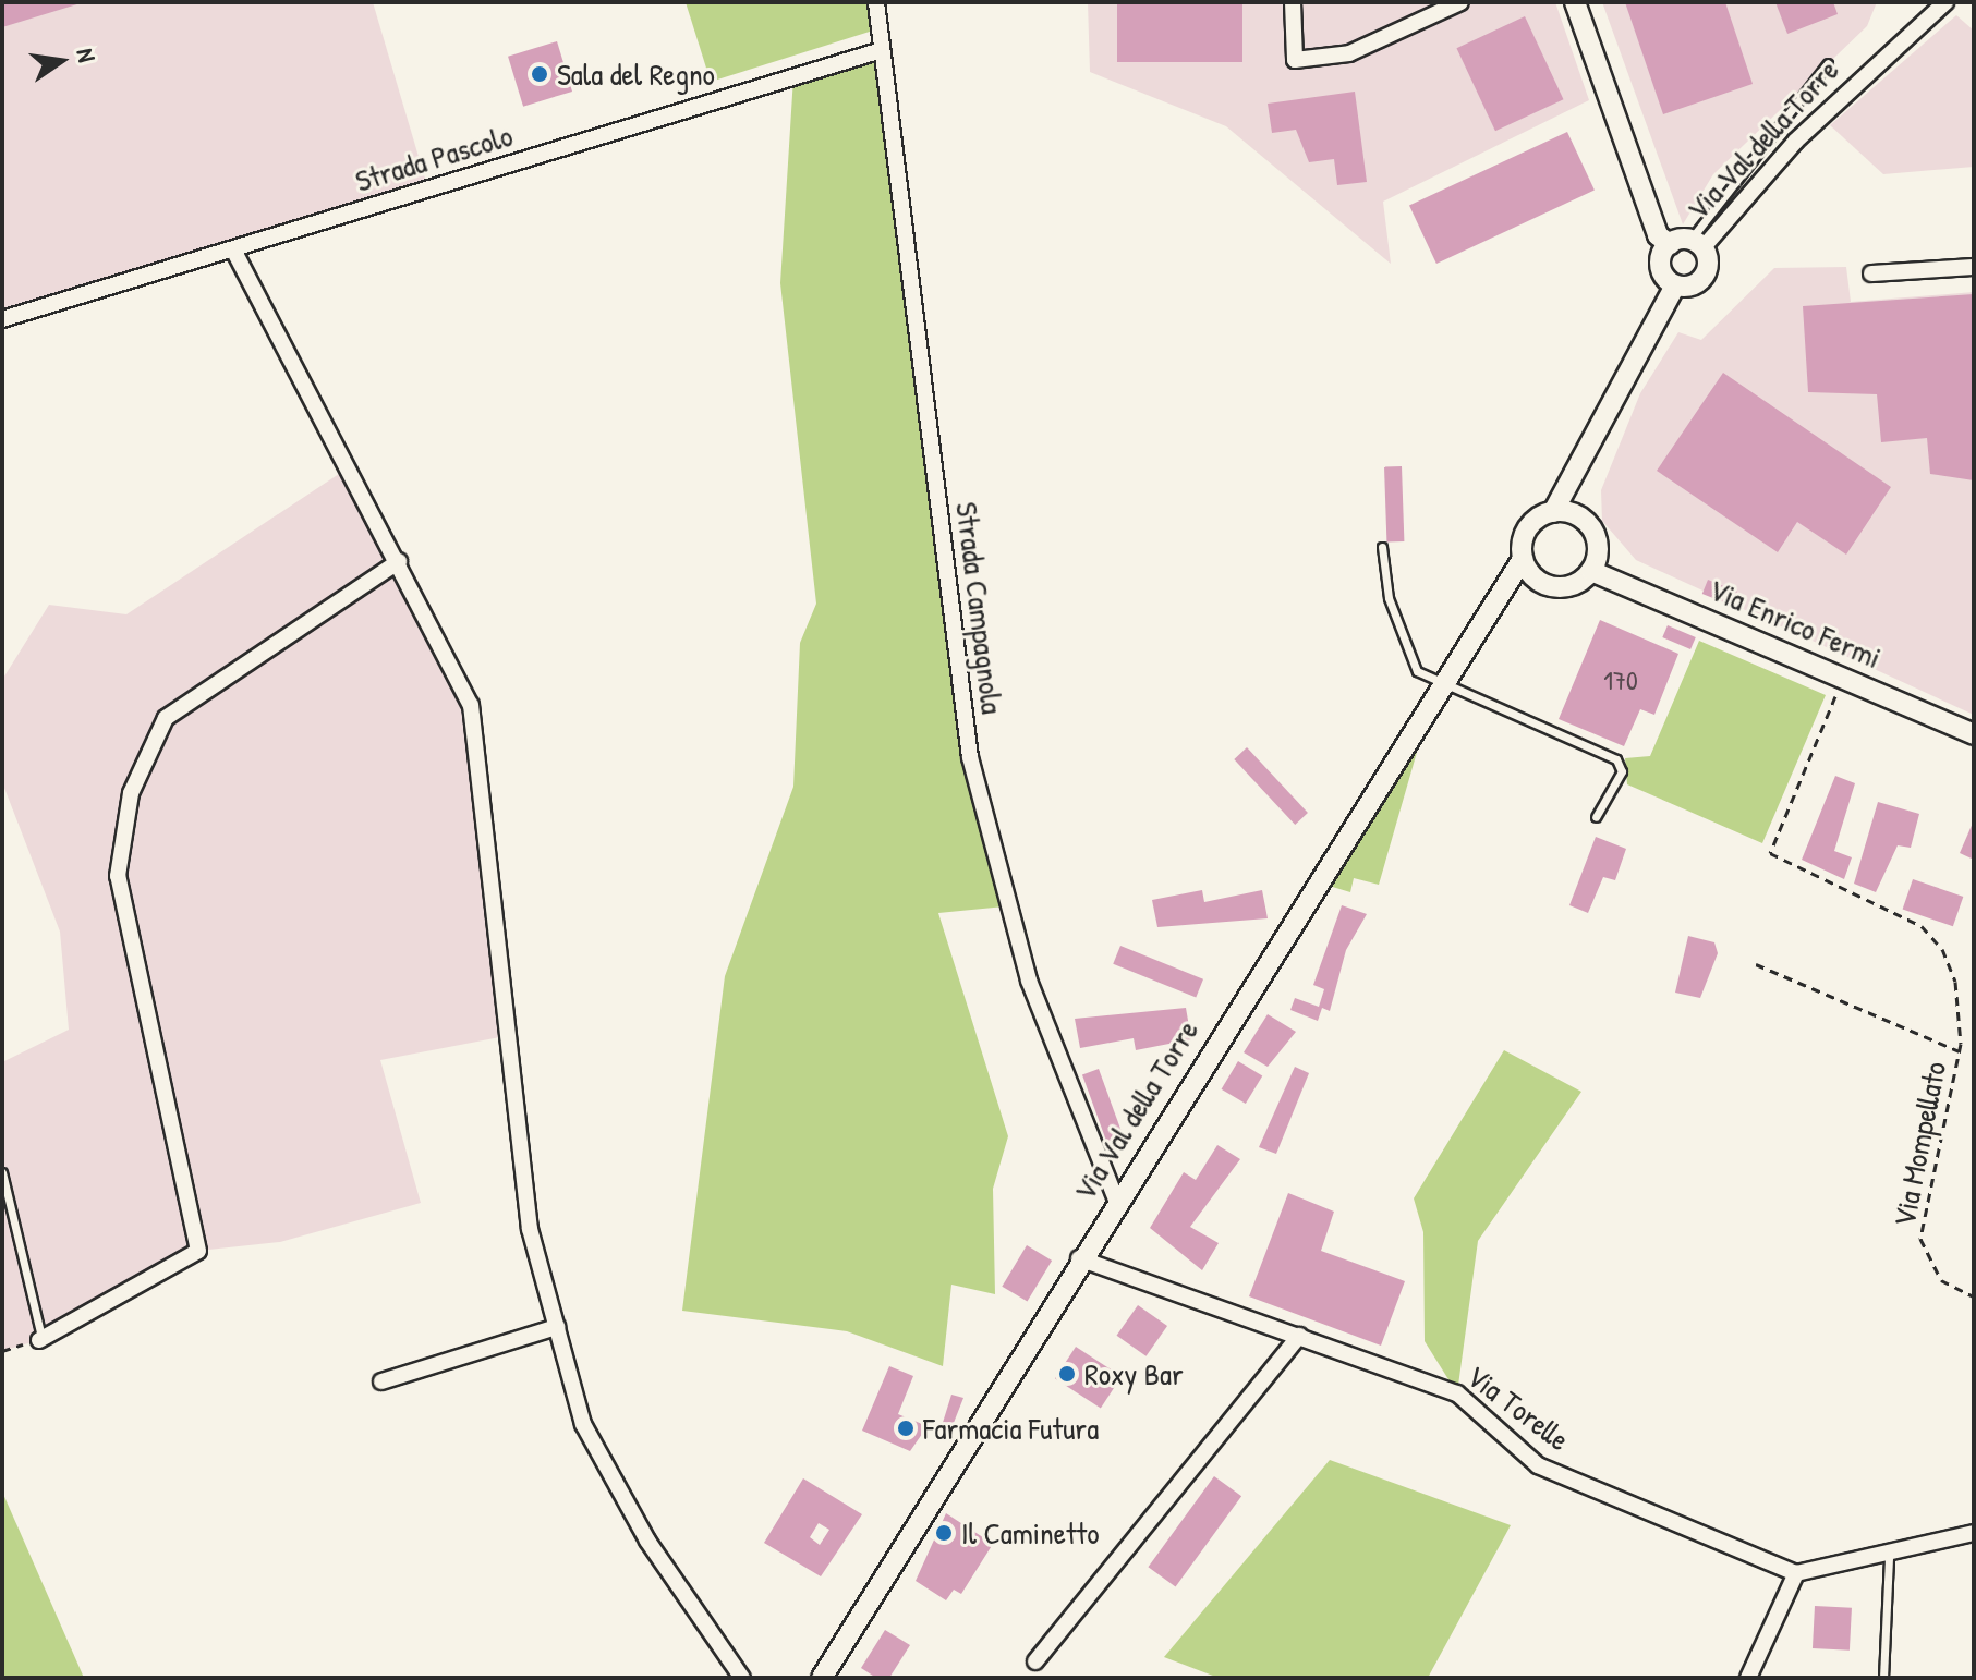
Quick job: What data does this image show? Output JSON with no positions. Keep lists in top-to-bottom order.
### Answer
{
  "streets": {
    "street": [
      "Via Val della Torre",
      "Strada Pascolo",
      "Strada Campagnola",
      "Via Enrico Fermi",
      "Via Torelle"
    ],
    "path": ["Via Mompellato"]
  },
  "crossings": [
    ["Via Val della Torre", "Strada Campagnola"],
    ["Via Val della Torre", "Via Enrico Fermi"],
    ["Via Val della Torre", "Via Torelle"],
    ["Strada Pascolo", "Strada Campagnola"],
    ["Via Enrico Fermi", "Via Mompellato"]
  ],
  "places": [
    "Sala del Regno",
    "Roxy Bar",
    "Farmacia Futura",
    "Il Caminetto"
  ],
  "house_numbers": ["170"],
  "north": "right"
}
